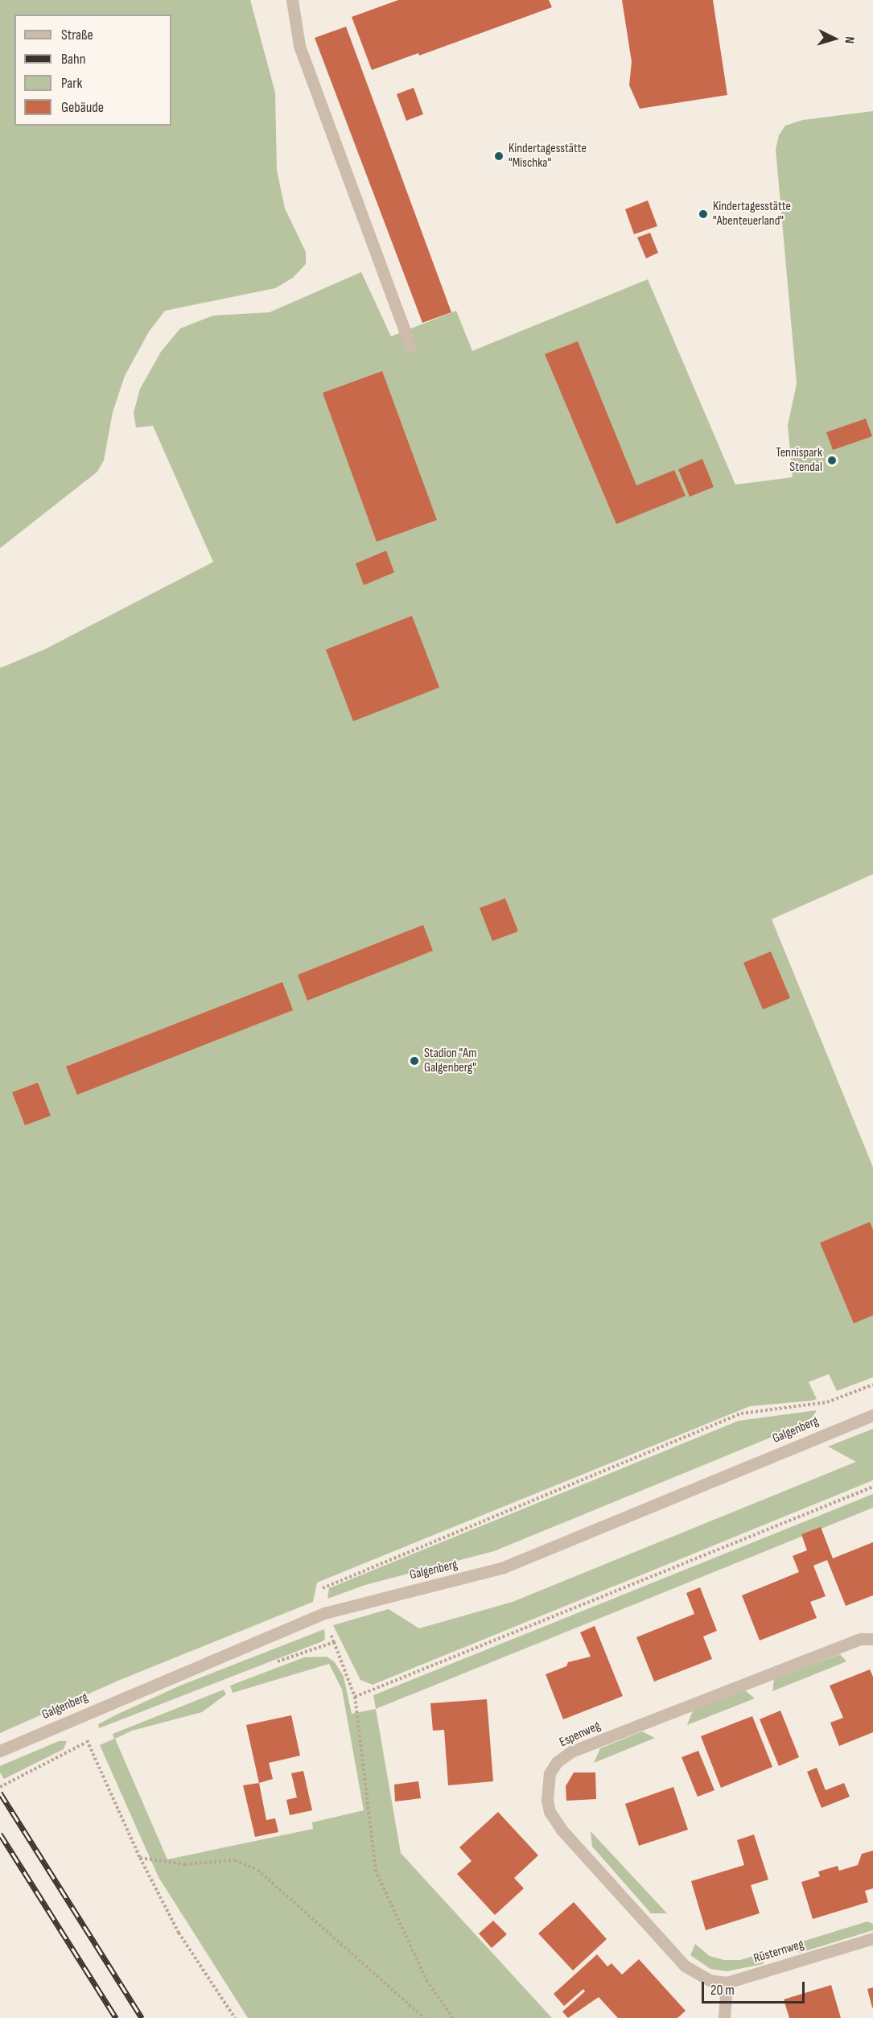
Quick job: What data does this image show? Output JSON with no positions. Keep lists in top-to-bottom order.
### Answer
{
  "streets": {
    "street": ["Galgenberg", "Espenweg", "Rüsternweg"]
  },
  "crossings": [
    ["Espenweg", "Rüsternweg"]
  ],
  "places": [
    "Kindertagesstätte \"Mischka\"",
    "Kindertagesstätte \"Abenteuerland\"",
    "Tennispark Stendal",
    "Stadion \"Am Galgenberg\""
  ],
  "legend": [
    "Straße",
    "Bahn",
    "Park",
    "Gebäude"
  ],
  "scale_bar": "20 m",
  "north": "right"
}
